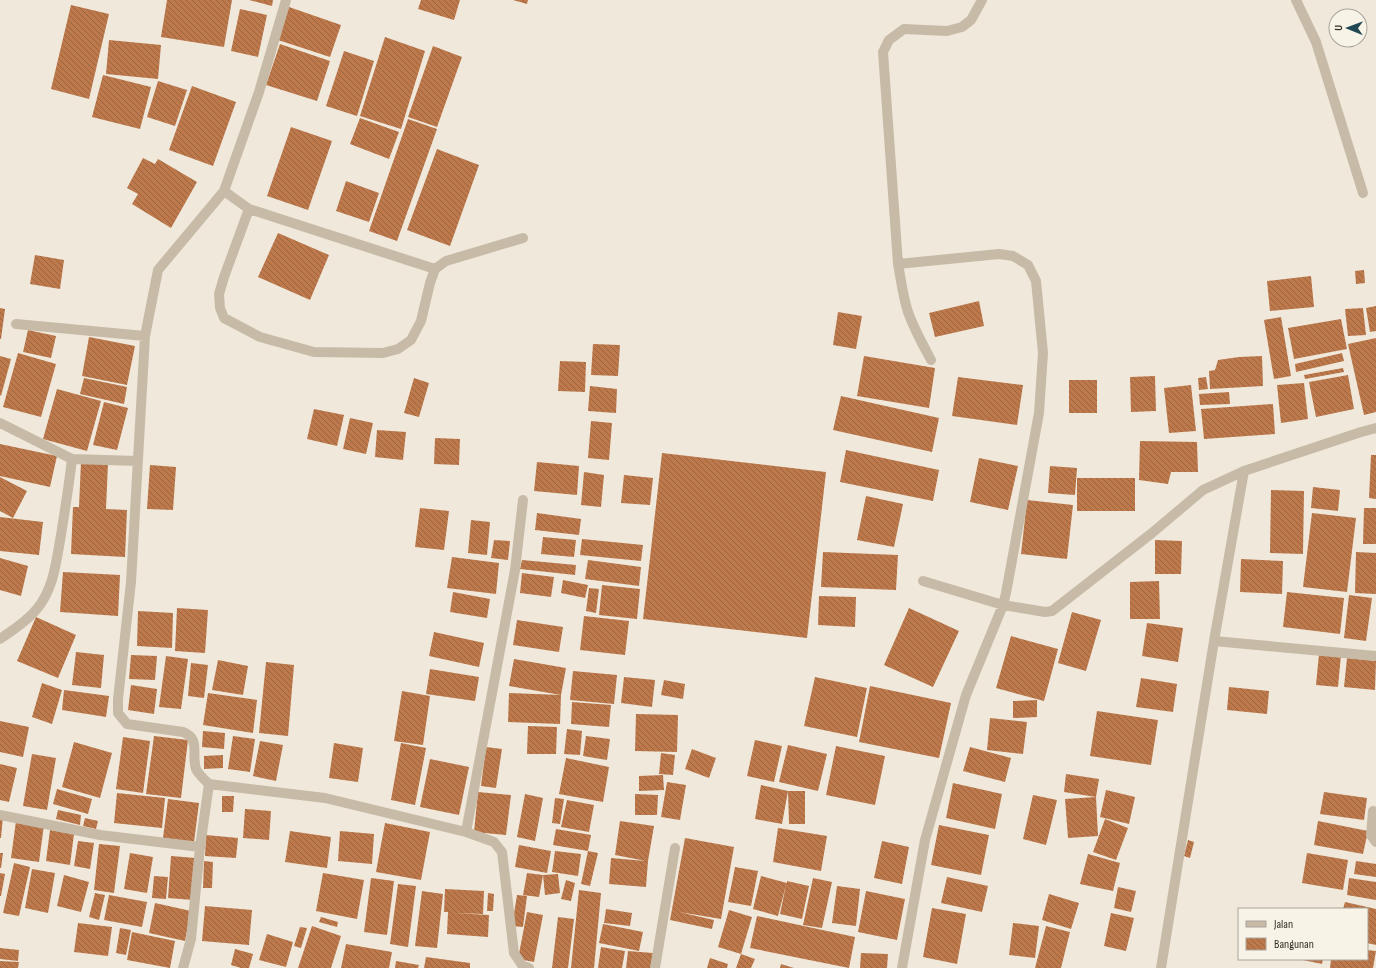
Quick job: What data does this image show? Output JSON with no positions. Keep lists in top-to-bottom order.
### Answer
{
  "legend": ["Jalan", "Bangunan"],
  "north": "left"
}
